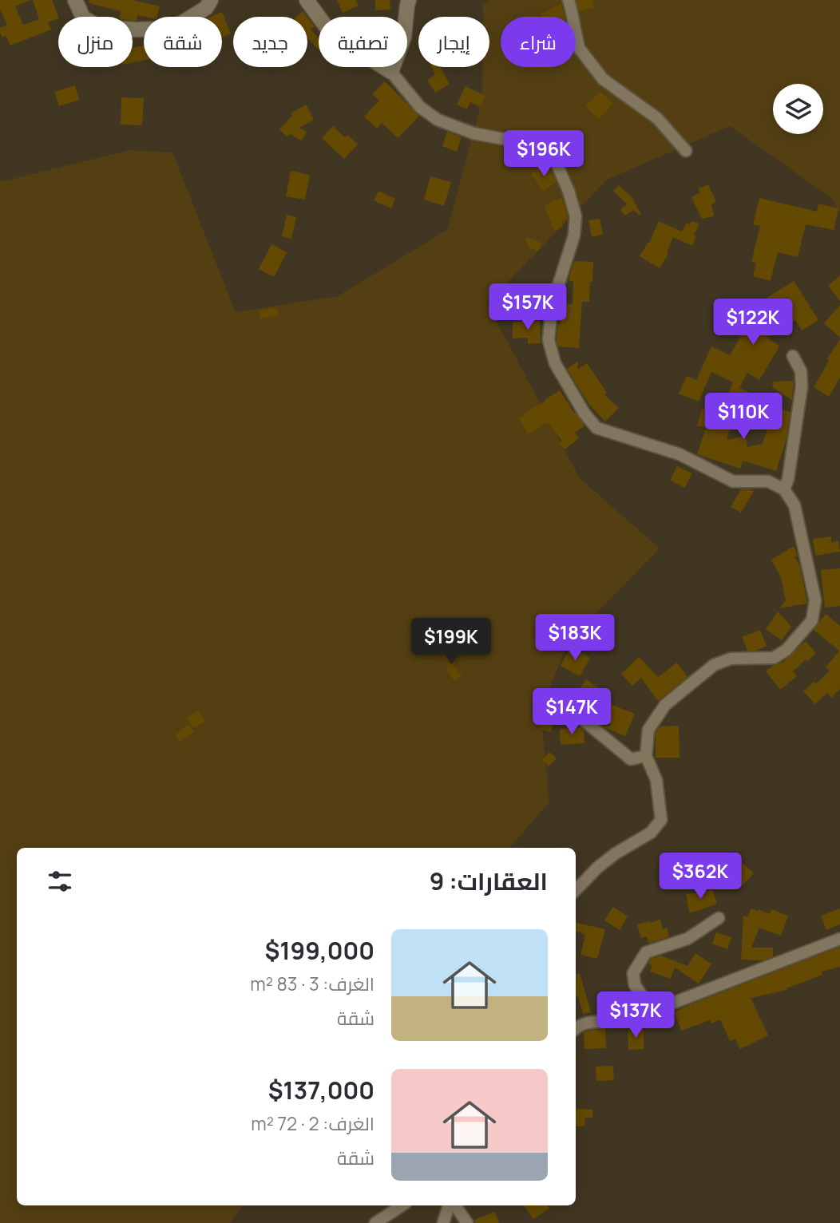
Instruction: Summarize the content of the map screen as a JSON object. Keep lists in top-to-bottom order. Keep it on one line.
{"page":{"chip":["شراء","إيجار","تصفية","جديد","شقة","منزل"],"price":["$196K","$157K","$122K","$110K","$183K","$199K","$147K","$362K","$137K"],"heading":"العقارات: 9","list":[{"name":"$199,000","note":"الغرف: 3 · 83 m² · شقة"},{"name":"$137,000","note":"الغرف: 2 · 72 m² · شقة"}]}}
